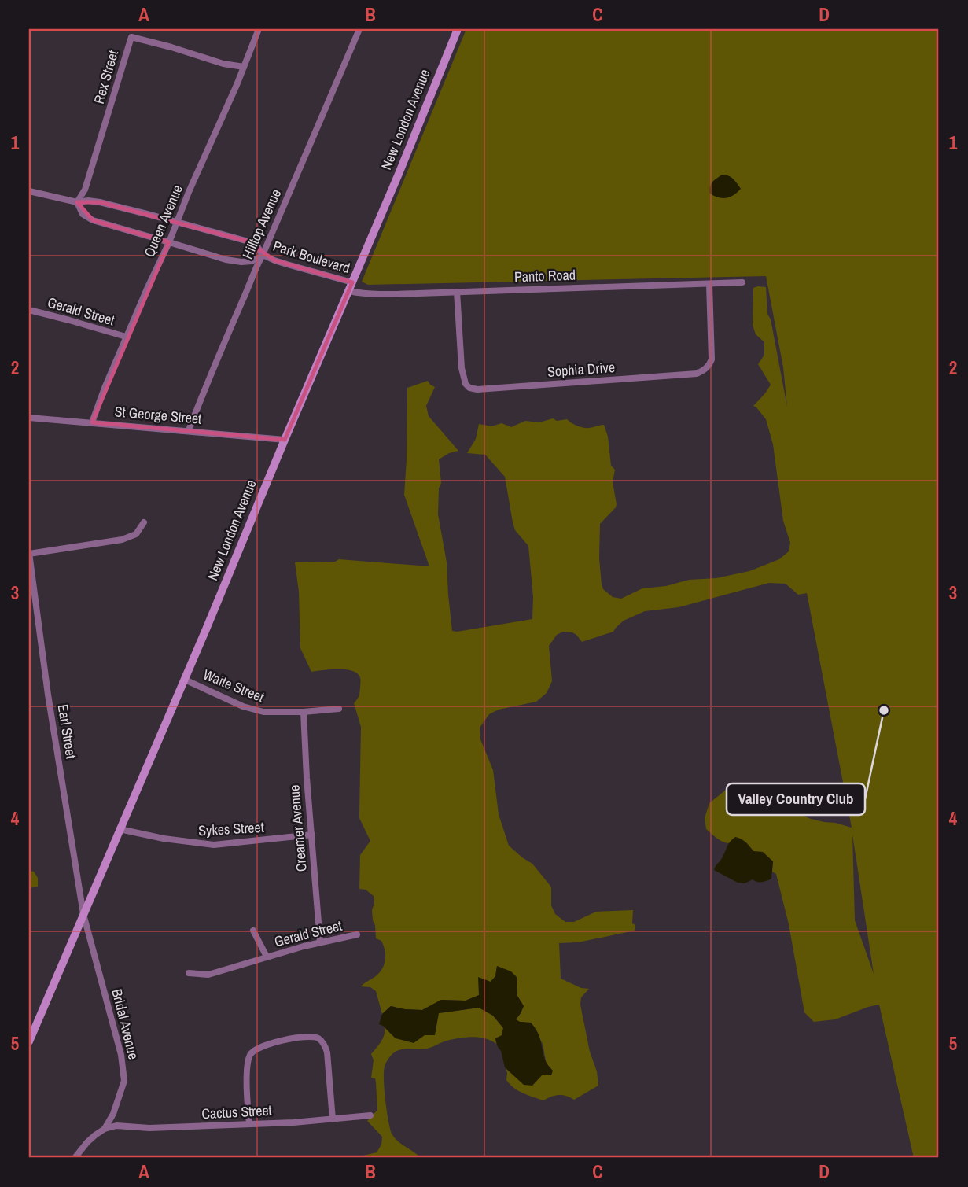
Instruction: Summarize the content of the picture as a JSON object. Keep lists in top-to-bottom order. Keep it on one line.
{"streets":{"main road":["New London Avenue"],"street":["Rex Street","Queen Avenue","Hilltop Avenue","Park Boulevard","Panto Road","Gerald Street","Sophia Drive","St George Street","Waite Street","Earl Street","Creamer Avenue","Sykes Street","Bridal Avenue","Cactus Street"]},"crossings":[["Rex Street","Queen Avenue"],["Rex Street","Park Boulevard"],["New London Avenue","Park Boulevard"],["New London Avenue","Panto Road"],["New London Avenue","St George Street"],["New London Avenue","Waite Street"],["New London Avenue","Earl Street"],["New London Avenue","Sykes Street"],["New London Avenue","Bridal Avenue"],["Queen Avenue","Park Boulevard"],["Queen Avenue","Gerald Street"],["Queen Avenue","St George Street"],["Hilltop Avenue","Park Boulevard"],["Hilltop Avenue","St George Street"],["Park Boulevard","Panto Road"],["Panto Road","Sophia Drive"],["Gerald Street","Creamer Avenue"],["Waite Street","Creamer Avenue"],["Earl Street","Bridal Avenue"],["Creamer Avenue","Sykes Street"],["Bridal Avenue","Cactus Street"]],"places":["Valley Country Club"],"grid":{"columns":["A","B","C","D"],"rows":["1","2","3","4","5"]}}
